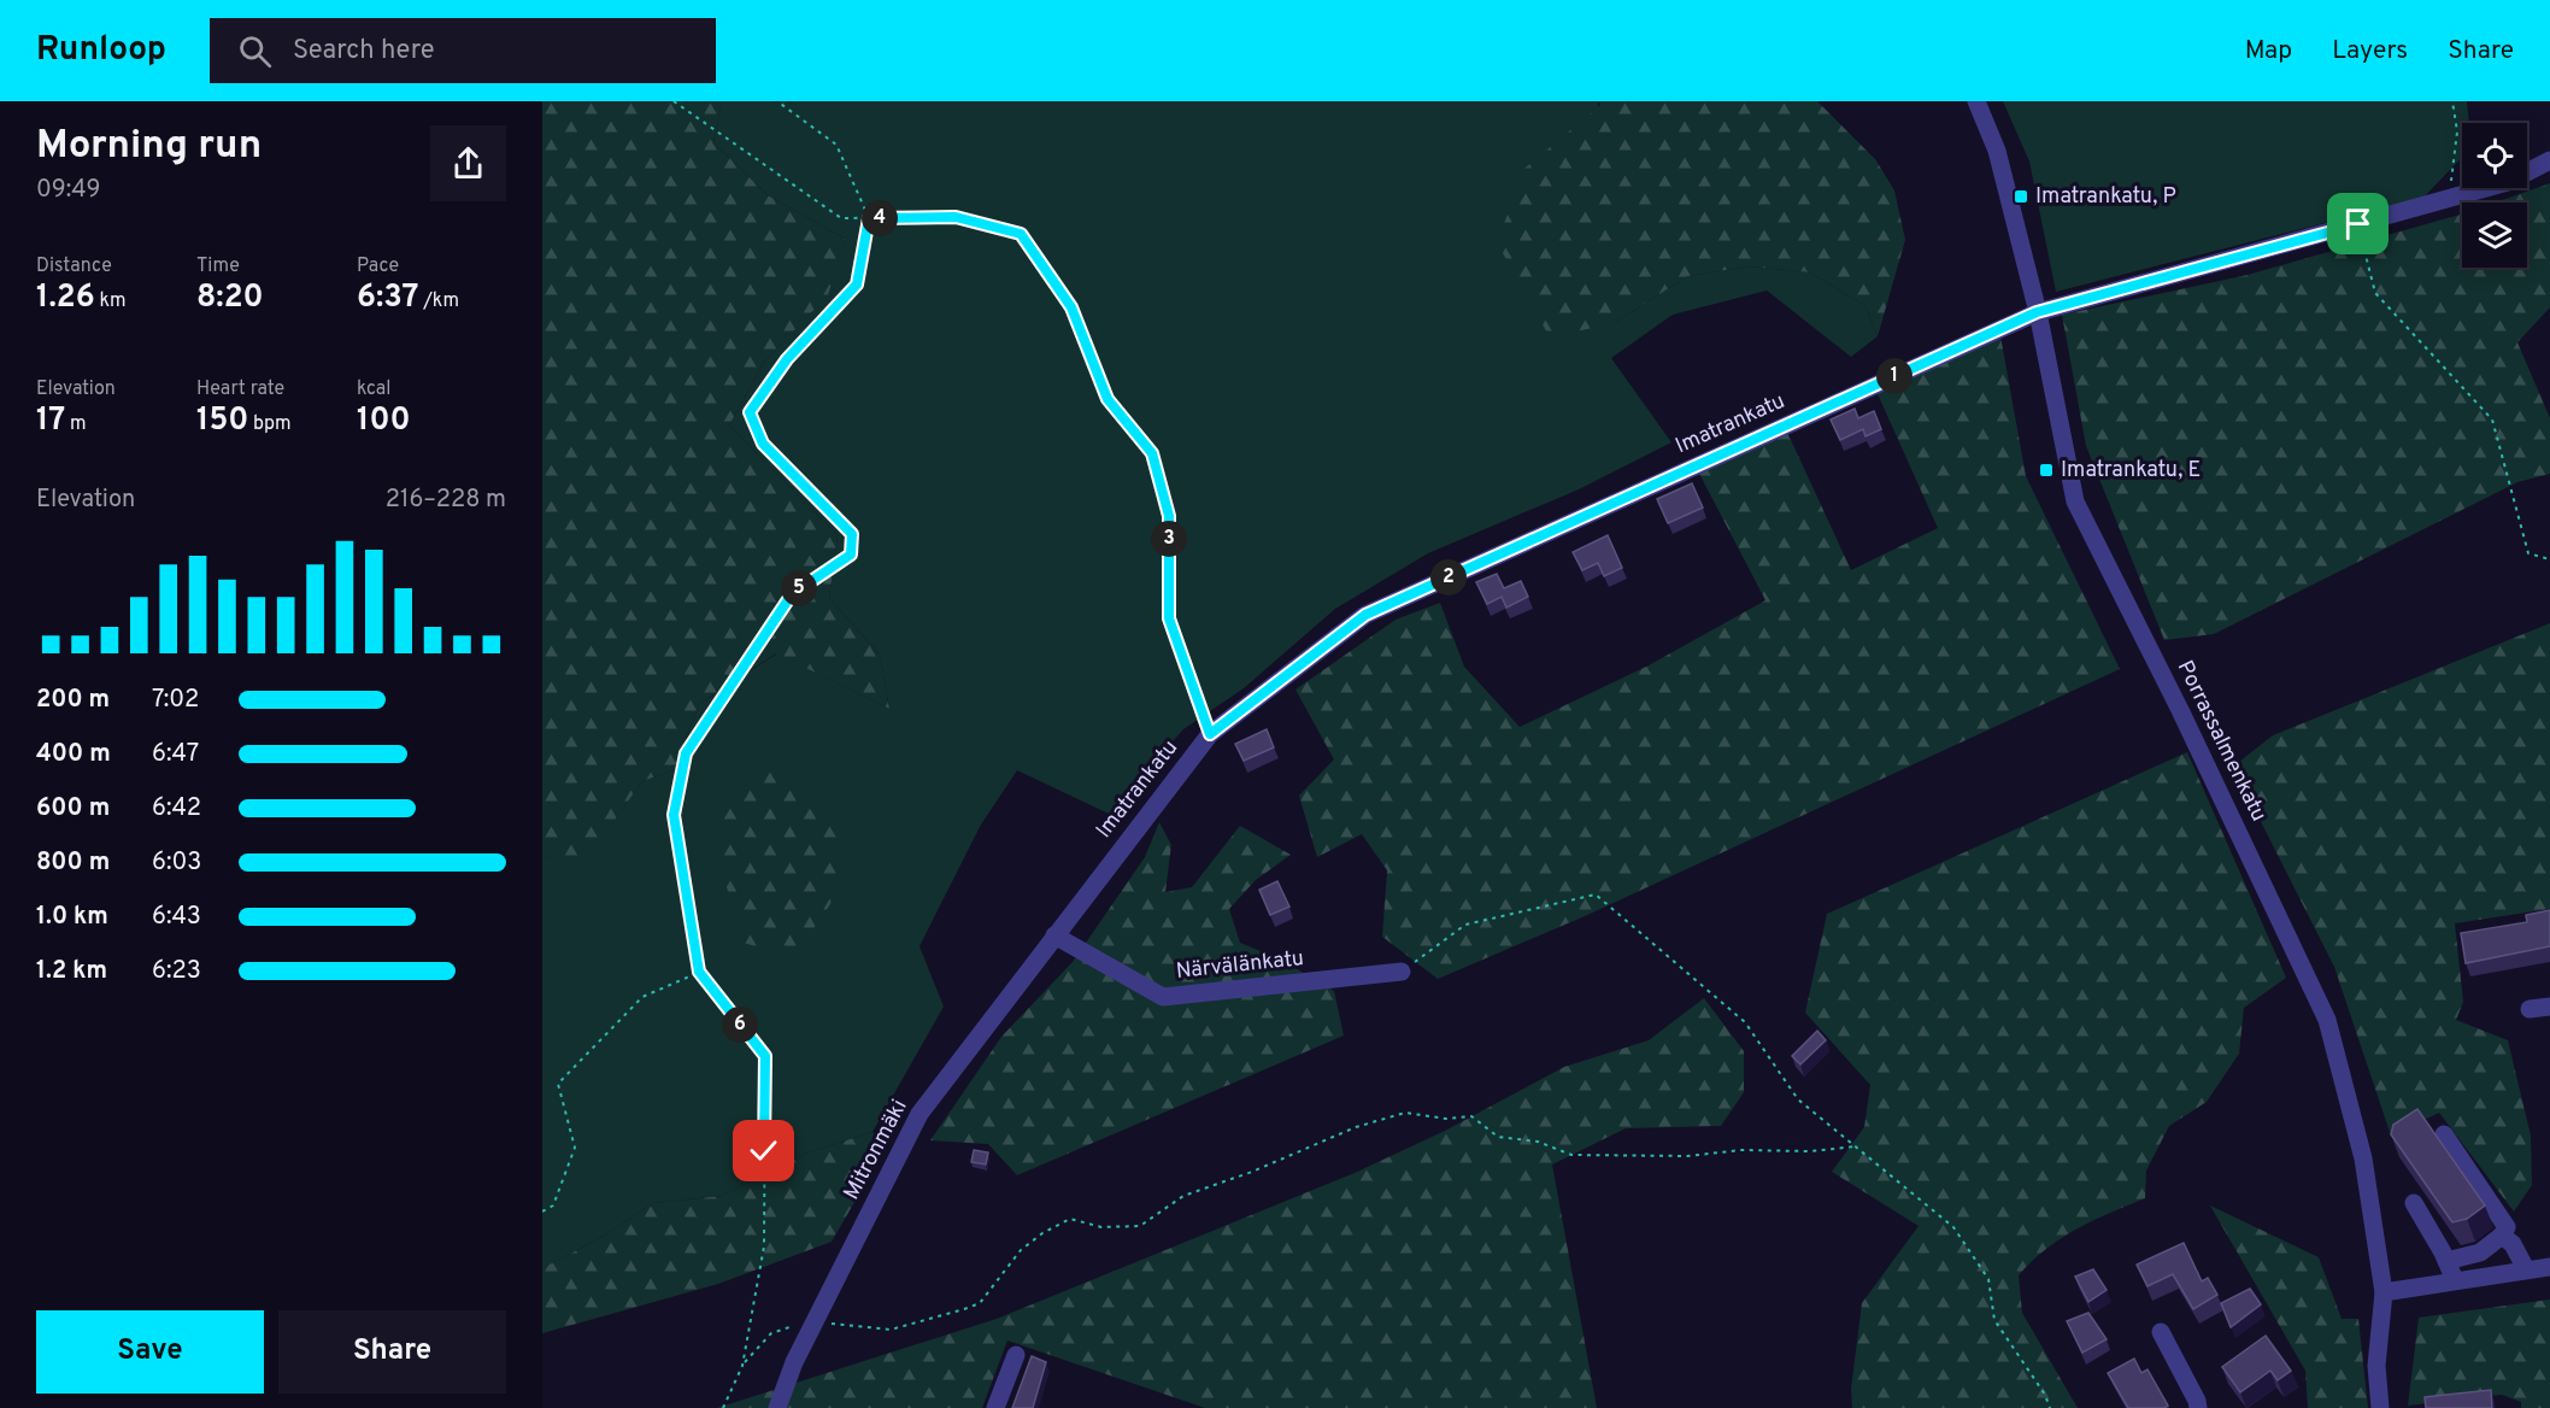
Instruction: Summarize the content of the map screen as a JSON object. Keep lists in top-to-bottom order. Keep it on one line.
{"streets":{"street":["Imatrankatu","Porrassalmenkatu","Närvälänkatu","Mitronmäki"]},"crossings":[["Imatrankatu","Porrassalmenkatu"],["Imatrankatu","Närvälänkatu"],["Imatrankatu","Mitronmäki"],["Närvälänkatu","Mitronmäki"]],"places":{"transit":["Imatrankatu, P","Imatrankatu, E"]},"page":{"header":"Runloop","search":"Search here","nav":["Map","Layers","Share"],"heading":["Morning run","09:49"],"pins":["4","1","3","2","5","6"],"stats":[["Distance","1.26 km"],["Time","8:20"],["Pace","6:37 /km"],["Elevation","17 m"],["Heart rate","150 bpm"],["kcal","100"]],"chart":["Elevation","216–228 m"],"list":[{"name":"200 m","note":"7:02"},{"name":"400 m","note":"6:47"},{"name":"600 m","note":"6:42"},{"name":"800 m","note":"6:03"},{"name":"1.0 km","note":"6:43"},{"name":"1.2 km","note":"6:23"}],"buttons":["Save","Share"]}}
